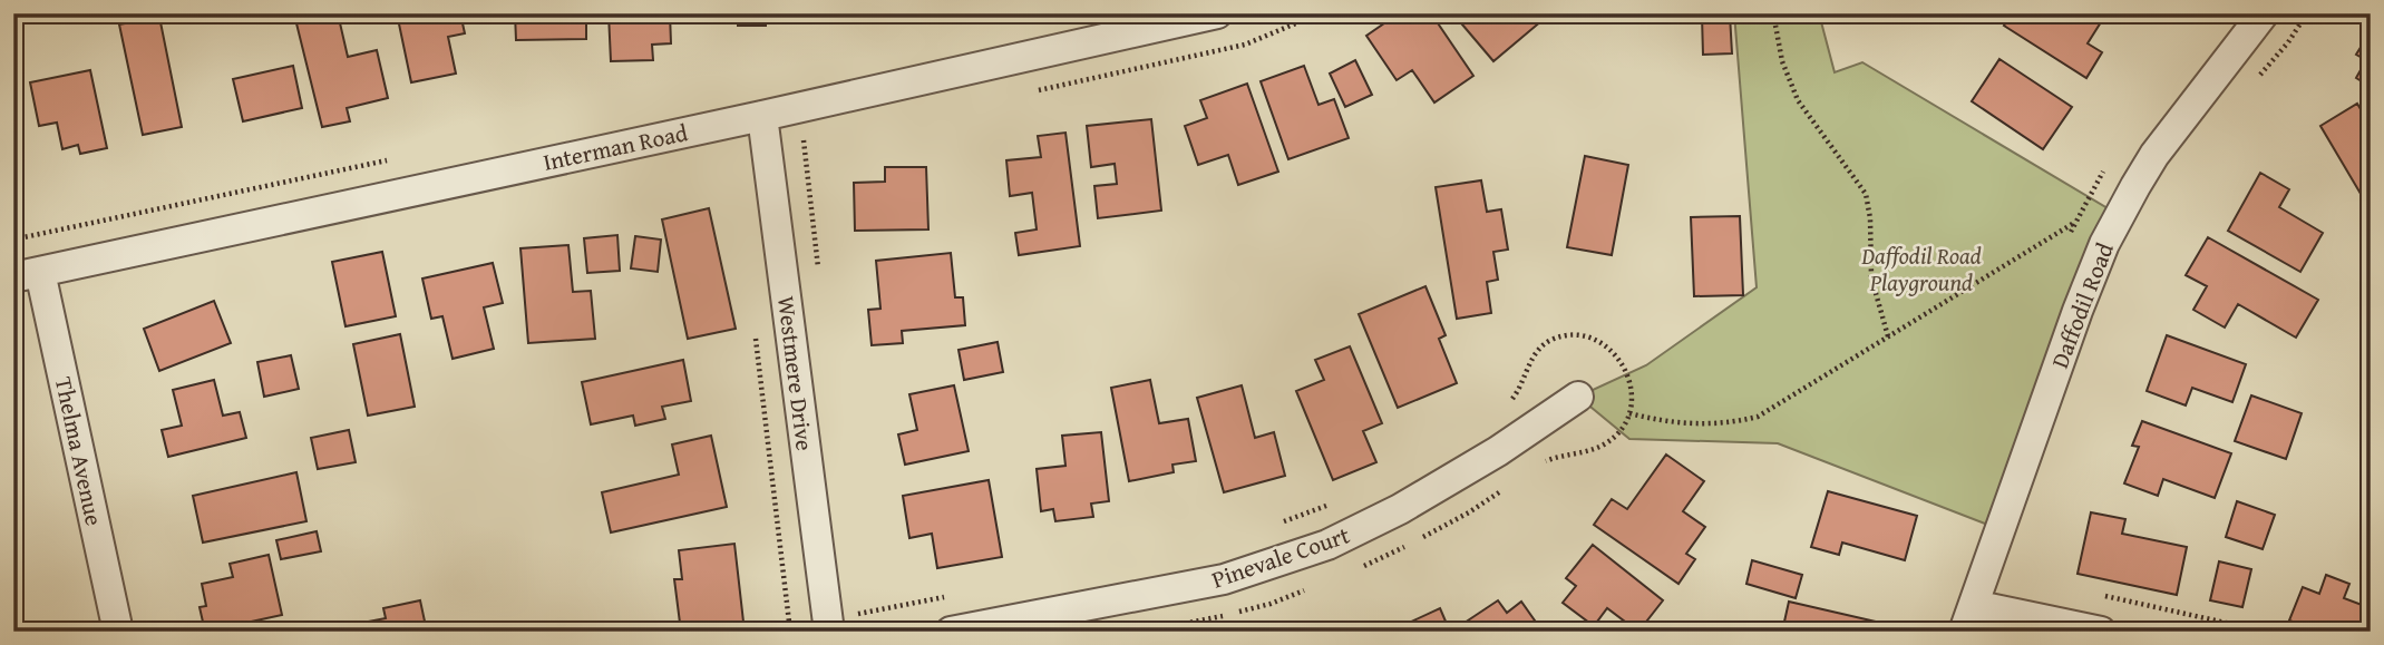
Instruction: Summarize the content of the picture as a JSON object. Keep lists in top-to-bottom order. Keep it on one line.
{"streets":{"street":["Interman Road","Daffodil Road","Westmere Drive","Thelma Avenue","Pinevale Court"]},"crossings":[["Interman Road","Westmere Drive"],["Interman Road","Thelma Avenue"]],"parks":["Daffodil Road Playground"]}
